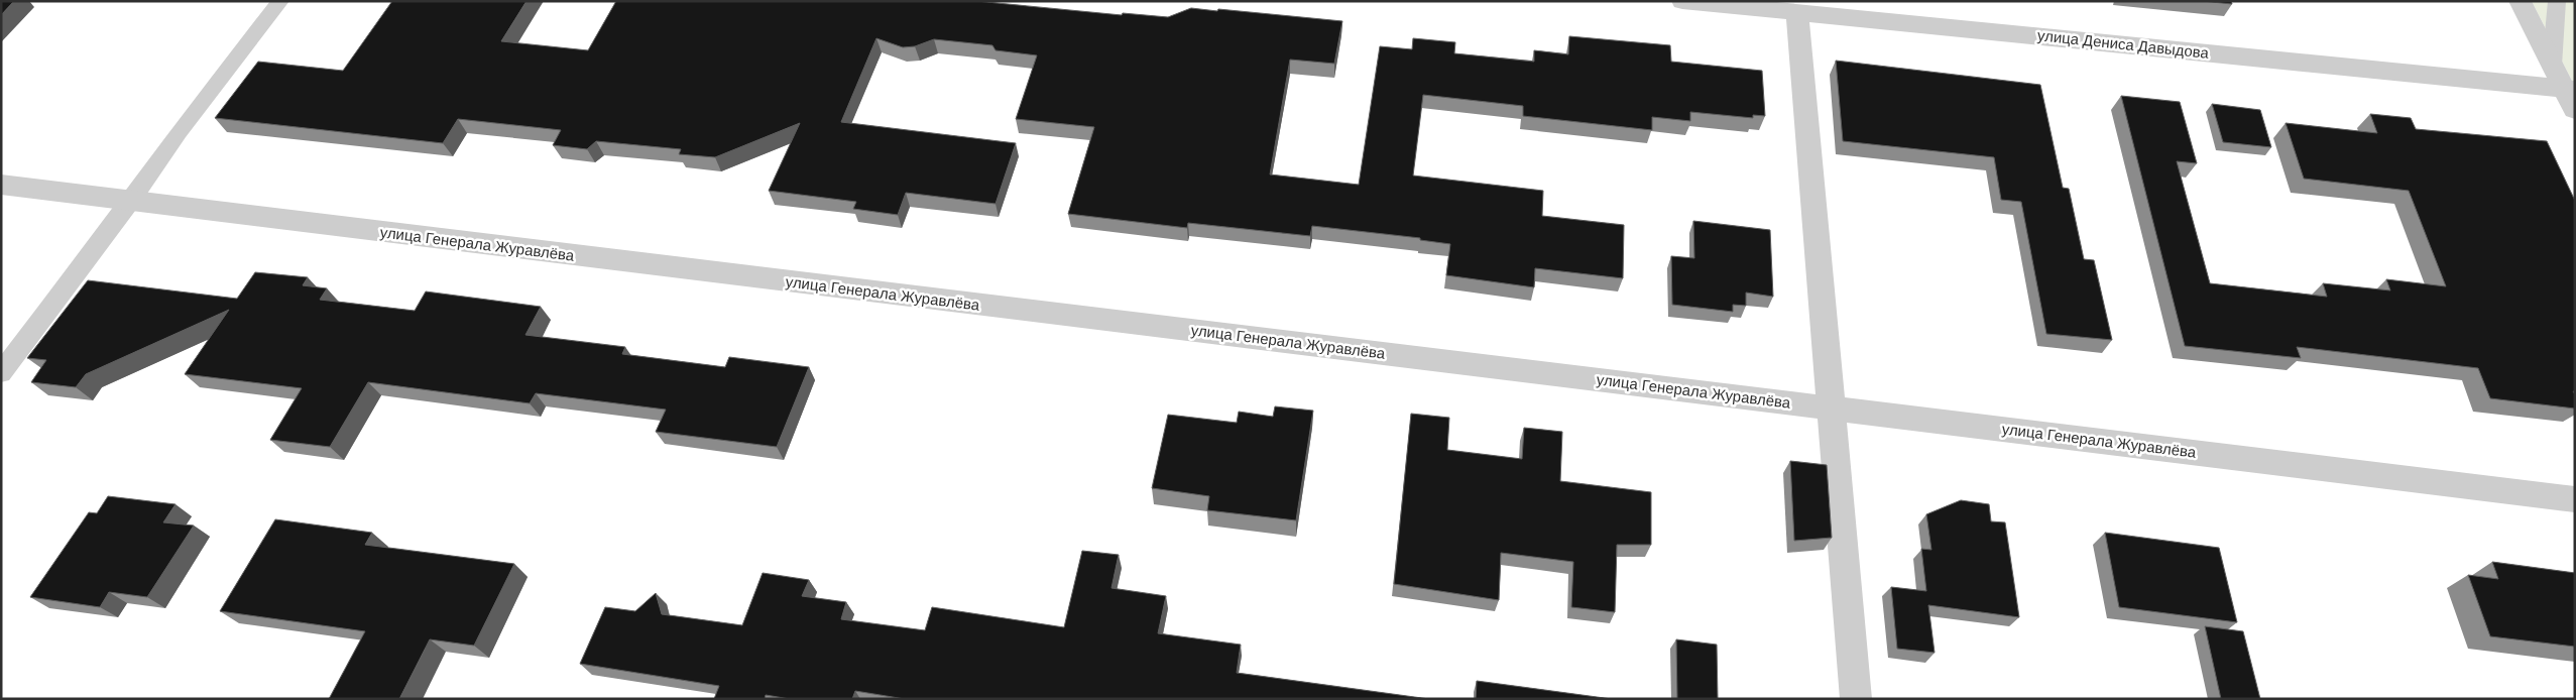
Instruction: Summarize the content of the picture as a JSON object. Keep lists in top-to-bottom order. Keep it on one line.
{"streets":{"street":["улица Дениса Давыдова","улица Генерала Журавлёва"]}}
